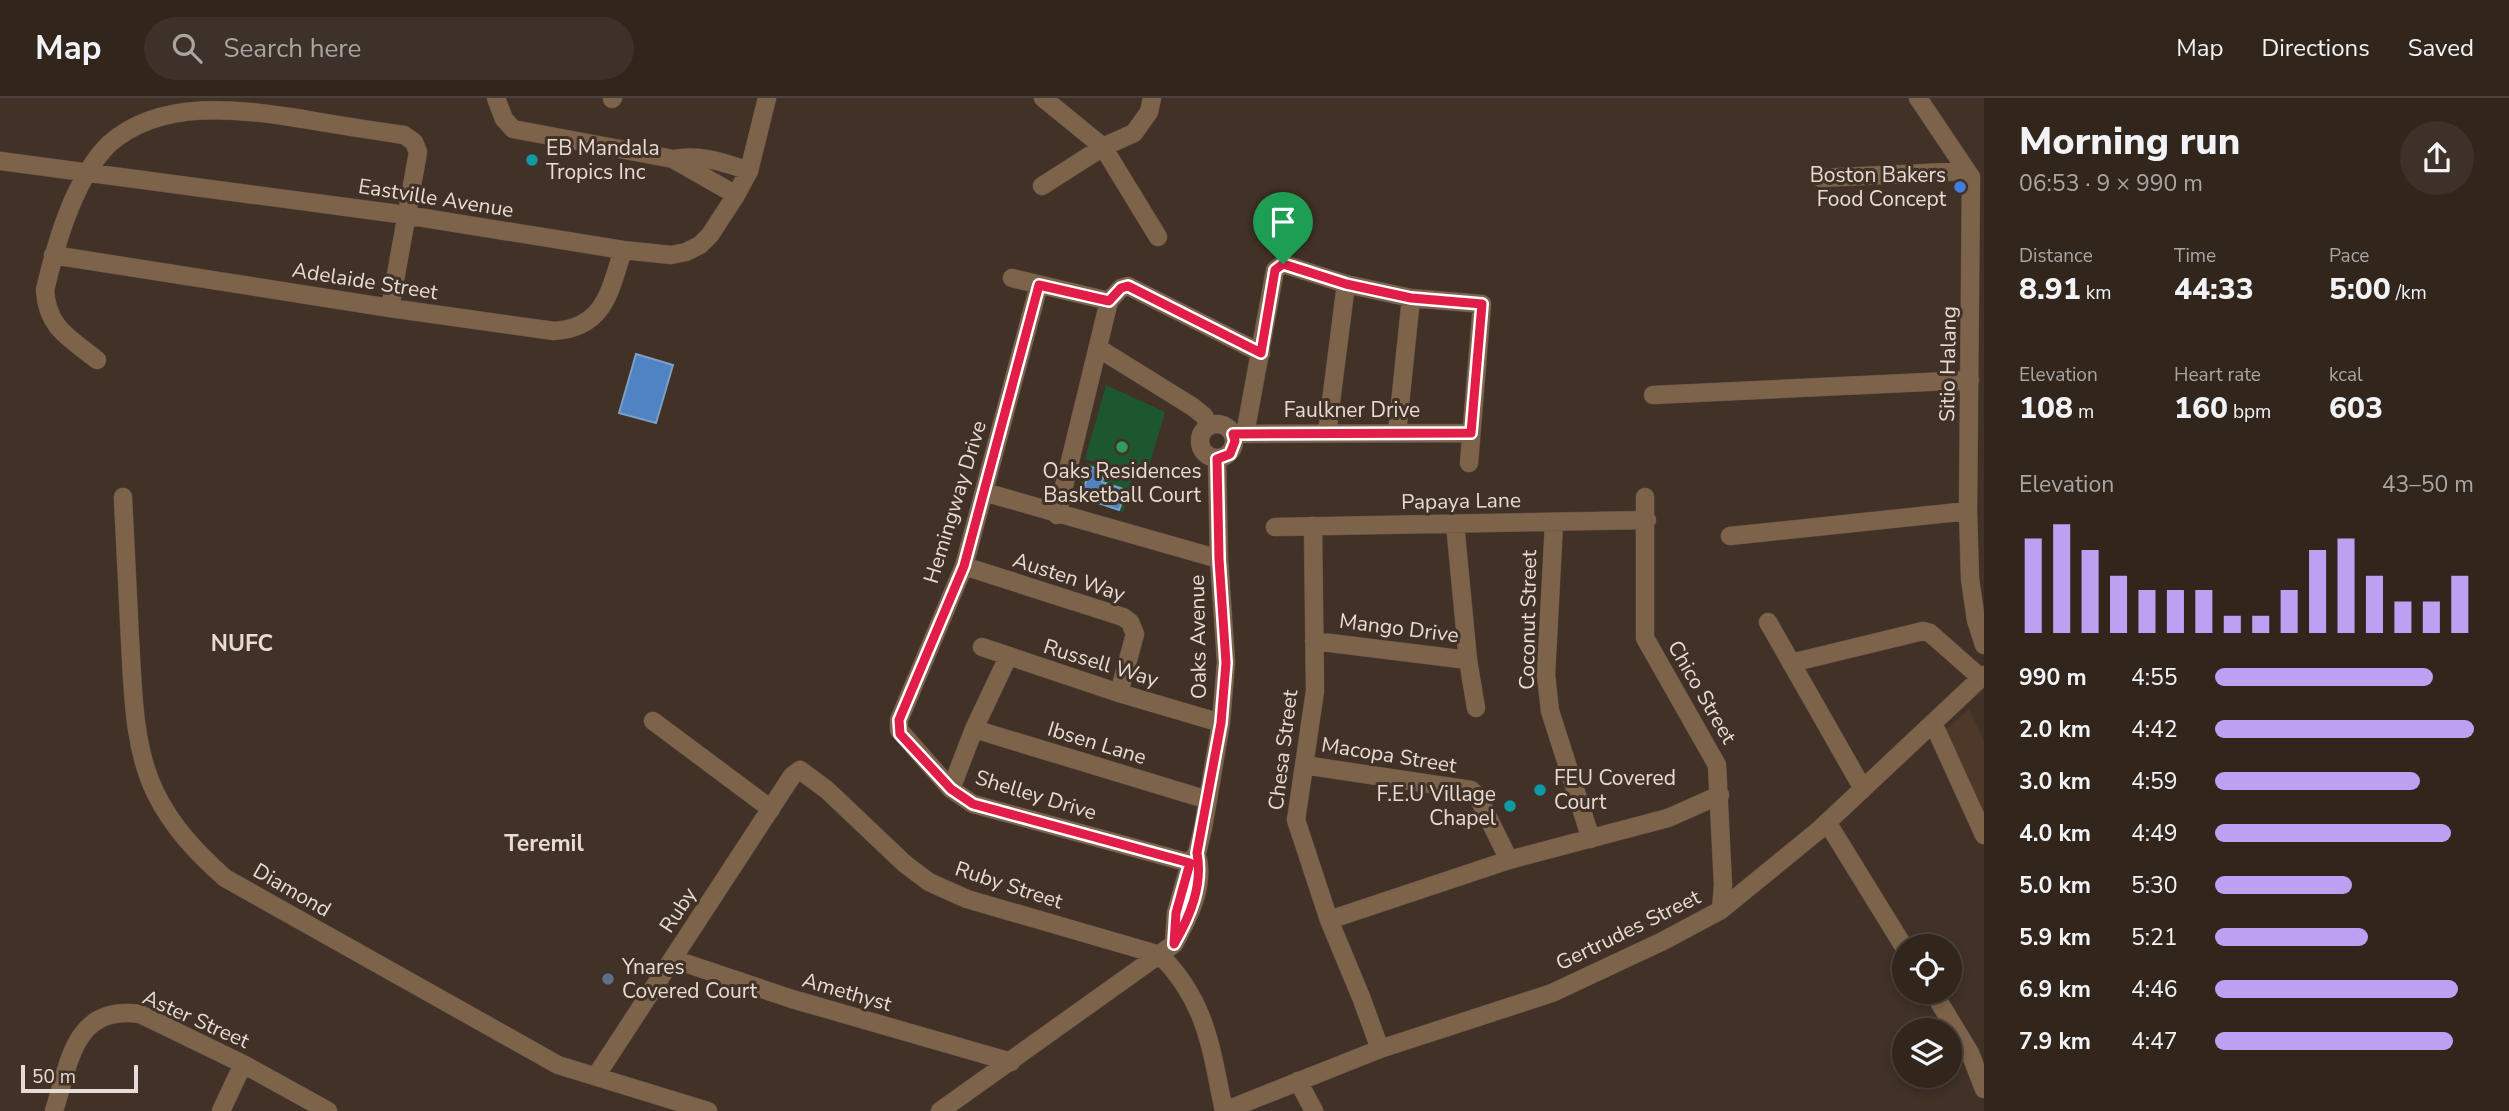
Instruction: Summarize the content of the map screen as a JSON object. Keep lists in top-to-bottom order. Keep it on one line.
{"streets":{"street":["Eastville Avenue","Adelaide Street","Sitio Halang","Faulkner Drive","Papaya Lane","Hemingway Drive","Austen Way","Coconut Street","Mango Drive","Oaks Avenue","Russell Way","Chico Street","Ibsen Lane","Chesa Street","Macopa Street","Shelley Drive","Ruby Street","Diamond","Ruby","Gertrudes Street","Amethyst","Aster Street"]},"crossings":[["Eastville Avenue","Adelaide Street"],["Faulkner Drive","Oaks Avenue"],["Papaya Lane","Coconut Street"],["Papaya Lane","Mango Drive"],["Papaya Lane","Chico Street"],["Papaya Lane","Chesa Street"],["Hemingway Drive","Austen Way"],["Hemingway Drive","Shelley Drive"],["Austen Way","Russell Way"],["Mango Drive","Chesa Street"],["Oaks Avenue","Russell Way"],["Oaks Avenue","Ibsen Lane"],["Oaks Avenue","Shelley Drive"],["Oaks Avenue","Ruby Street"],["Chico Street","Gertrudes Street"],["Chesa Street","Macopa Street"],["Chesa Street","Gertrudes Street"],["Ruby Street","Ruby"],["Diamond","Ruby"],["Ruby","Amethyst"]],"districts":["NUFC","Teremil"],"places":["EB Mandala Tropics Inc","Boston Bakers Food Concept","Oaks Residences Basketball Court","FEU Covered Court","F.E.U Village Chapel","Ynares Covered Court"],"scale_bar":"50 m","page":{"header":"Map","search":"Search here","nav":["Map","Directions","Saved"],"heading":["Morning run","06:53 · 9 × 990 m"],"stats":[["Distance","8.91 km"],["Time","44:33"],["Pace","5:00 /km"],["Elevation","108 m"],["Heart rate","160 bpm"],["kcal","603"]],"chart":["Elevation","43–50 m"],"list":[{"name":"990 m","note":"4:55"},{"name":"2.0 km","note":"4:42"},{"name":"3.0 km","note":"4:59"},{"name":"4.0 km","note":"4:49"},{"name":"5.0 km","note":"5:30"},{"name":"5.9 km","note":"5:21"},{"name":"6.9 km","note":"4:46"},{"name":"7.9 km","note":"4:47"}],"scale":"50 m"}}
